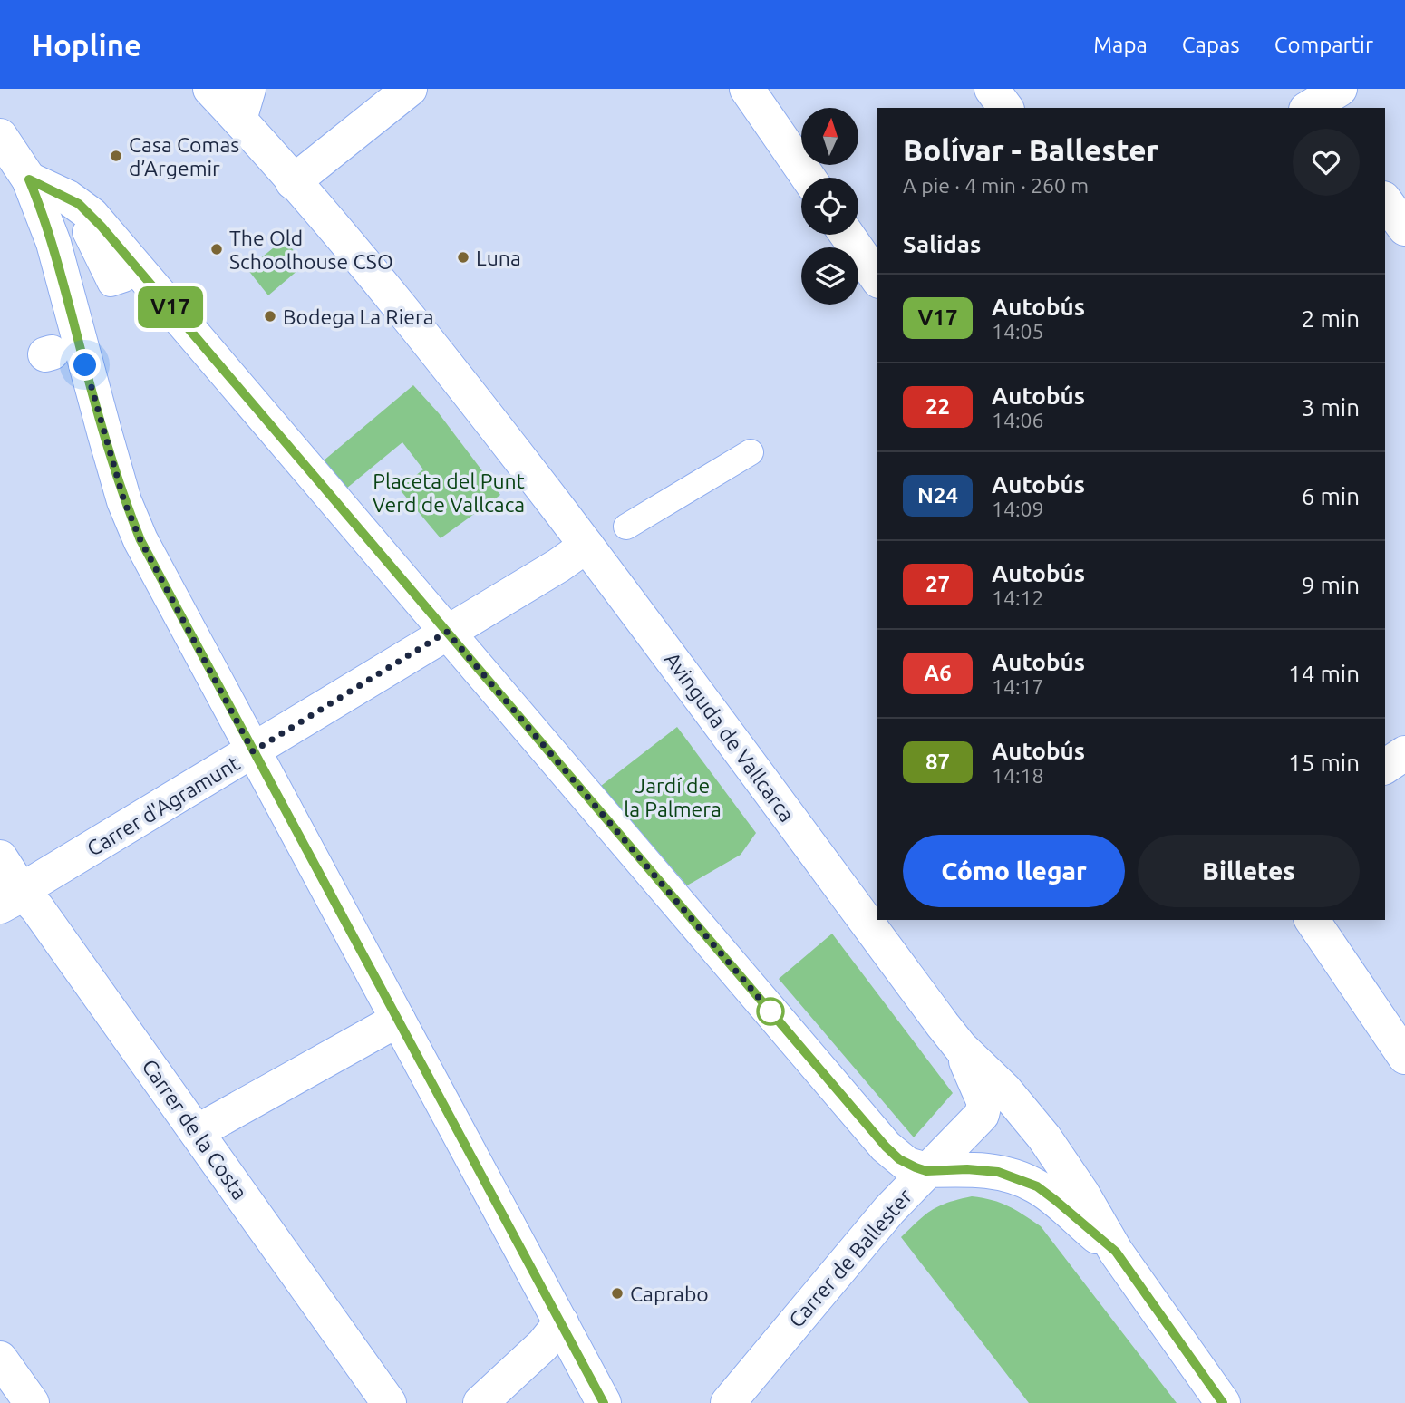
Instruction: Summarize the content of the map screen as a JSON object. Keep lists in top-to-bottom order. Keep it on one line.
{"streets":{"street":["Avinguda de Vallcarca","Carrer d'Agramunt","Carrer de la Costa","Carrer de Ballester"]},"crossings":[["Avinguda de Vallcarca","Carrer d'Agramunt"],["Avinguda de Vallcarca","Carrer de Ballester"],["Carrer d'Agramunt","Carrer de la Costa"]],"parks":["Placeta del Punt Verd de Vallcaca","Jardí de la Palmera"],"places":["Casa Comas d’Argemir","The Old Schoolhouse CSO","Luna","Bodega La Riera","Caprabo"],"lines":["bus line V17"],"north":"top","page":{"header":"Hopline","nav":["Mapa","Capas","Compartir"],"on_map":"V17","heading":[["Bolívar - Ballester","A pie · 4 min · 260 m"],"Salidas"],"list":[{"mark":"V17","name":"Autobús","note":"14:05","value":"2 min"},{"mark":"22","name":"Autobús","note":"14:06","value":"3 min"},{"mark":"N24","name":"Autobús","note":"14:09","value":"6 min"},{"mark":"27","name":"Autobús","note":"14:12","value":"9 min"},{"mark":"A6","name":"Autobús","note":"14:17","value":"14 min"},{"mark":"87","name":"Autobús","note":"14:18","value":"15 min"}],"buttons":["Cómo llegar","Billetes"]}}
